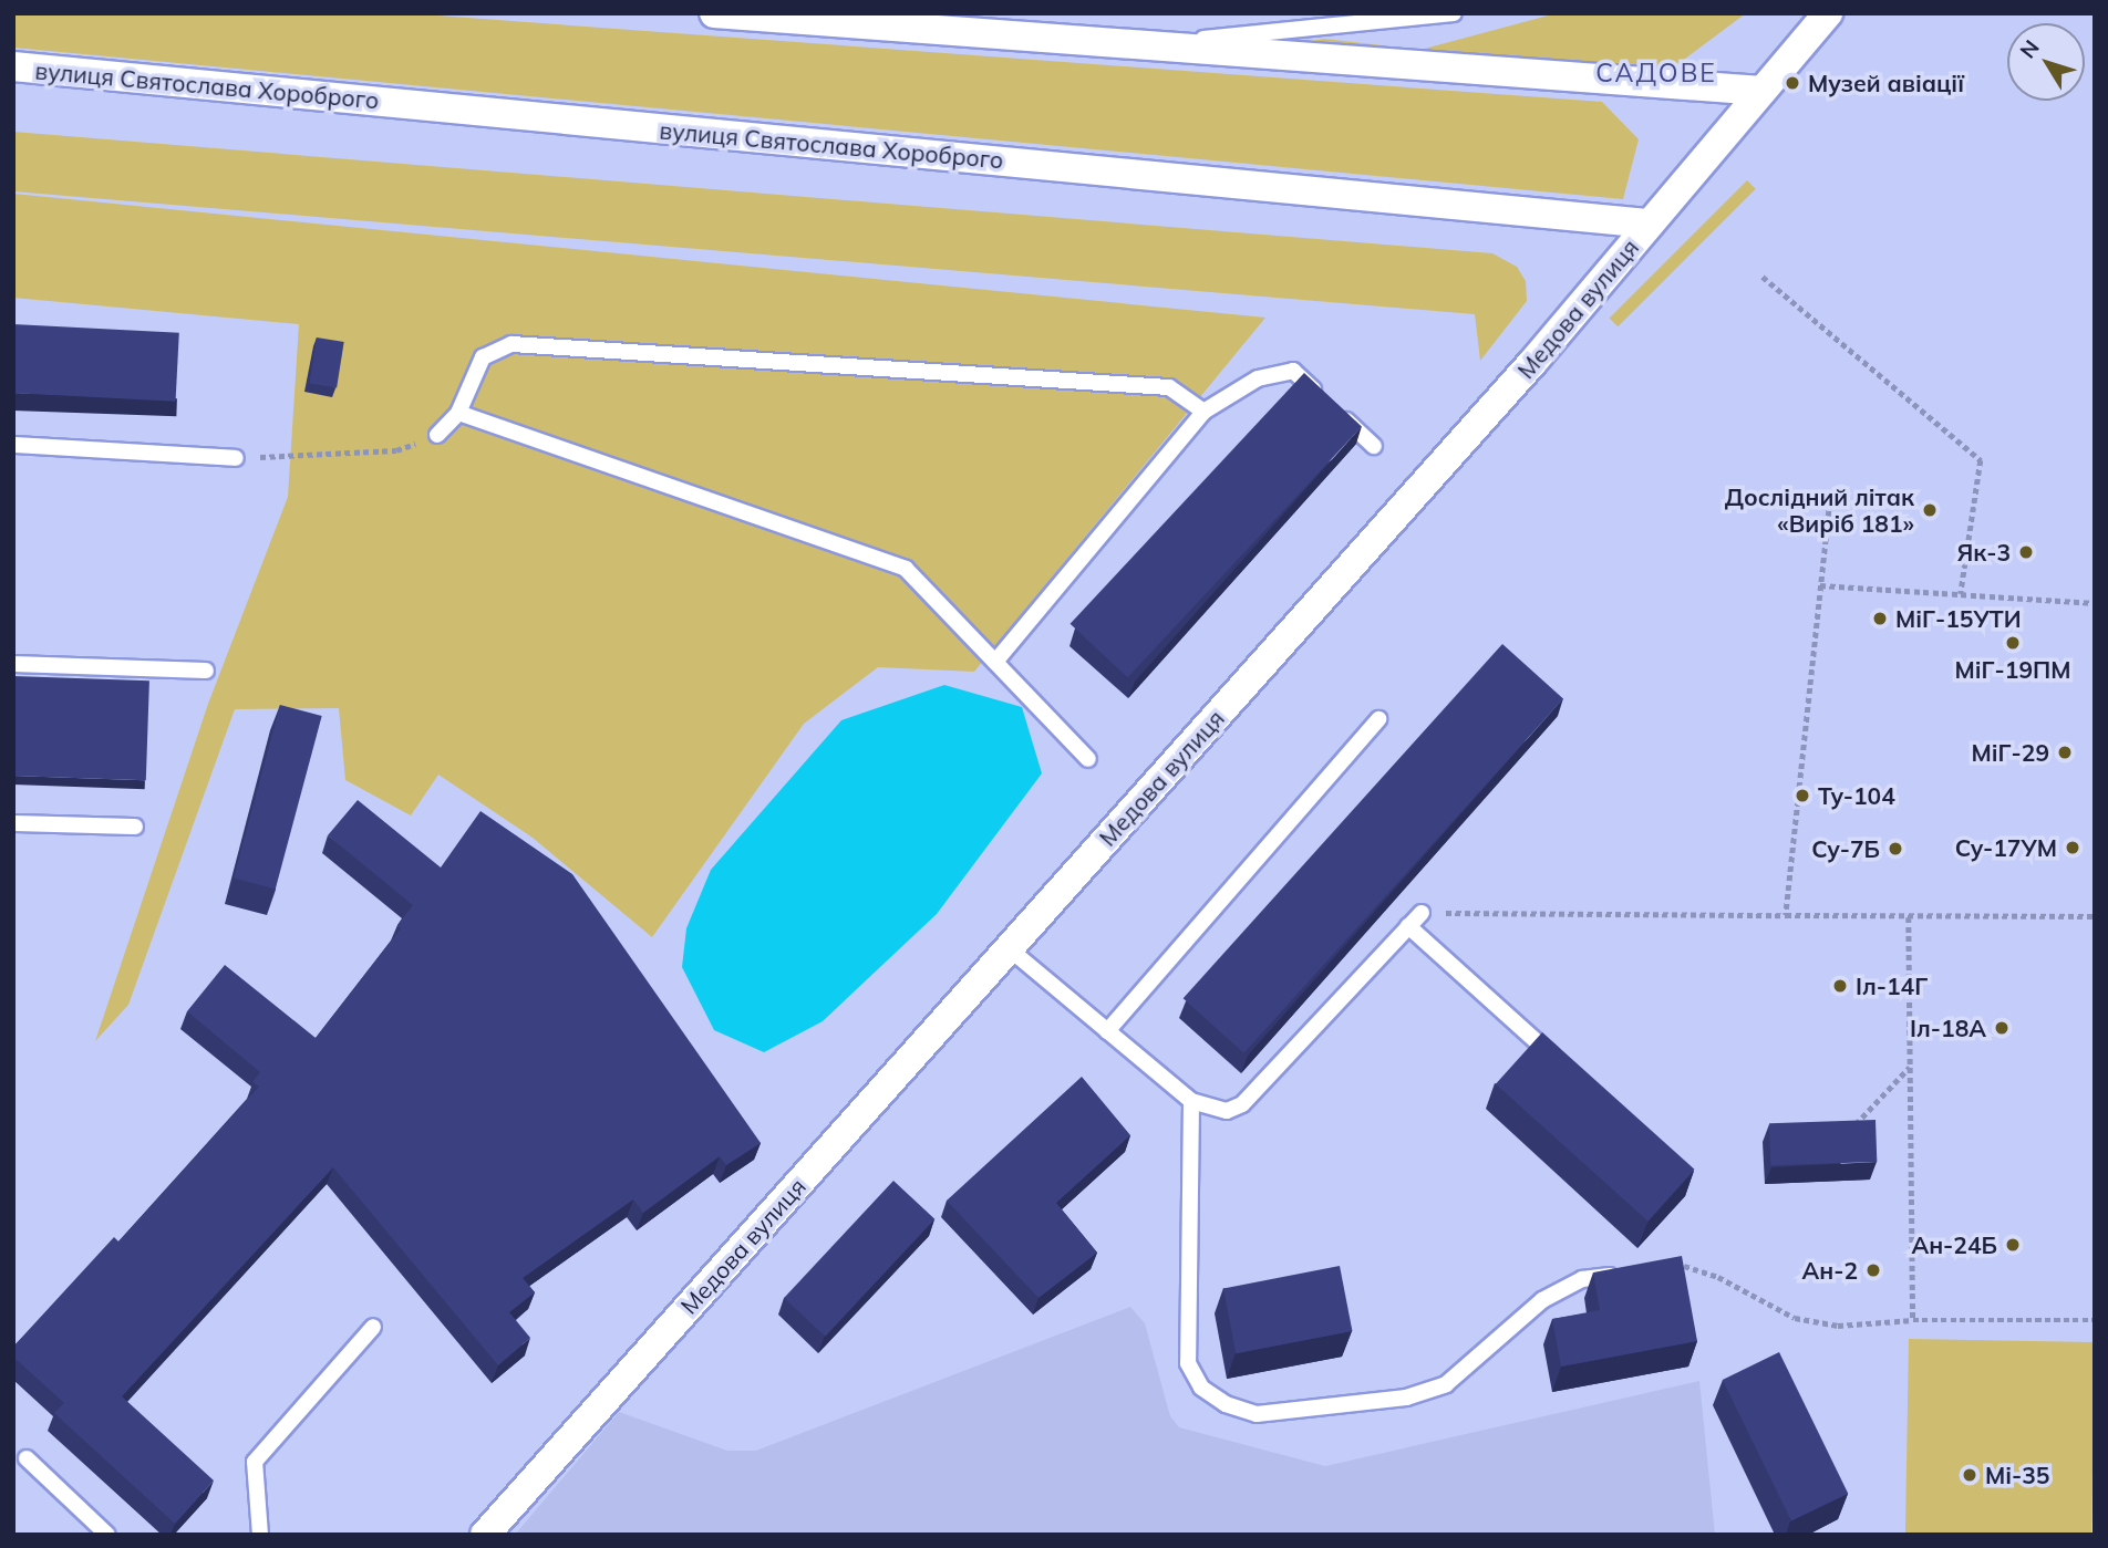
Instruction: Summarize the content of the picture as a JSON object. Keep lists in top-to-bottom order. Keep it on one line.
{"streets":{"street":["вулиця Святослава Хороброго","Медова вулиця"]},"crossings":[["вулиця Святослава Хороброго","Медова вулиця"]],"districts":["САДОВЕ"],"places":["Музей авіації","Дослідний літак «Виріб 181»","Як-3","МіГ-15УТИ","МіГ-19ПМ","МіГ-29","Ту-104","Су-17УМ","Су-7Б","Іл-14Г","Іл-18А","Ан-24Б","Ан-2","Мі-35"],"north":"top left"}
